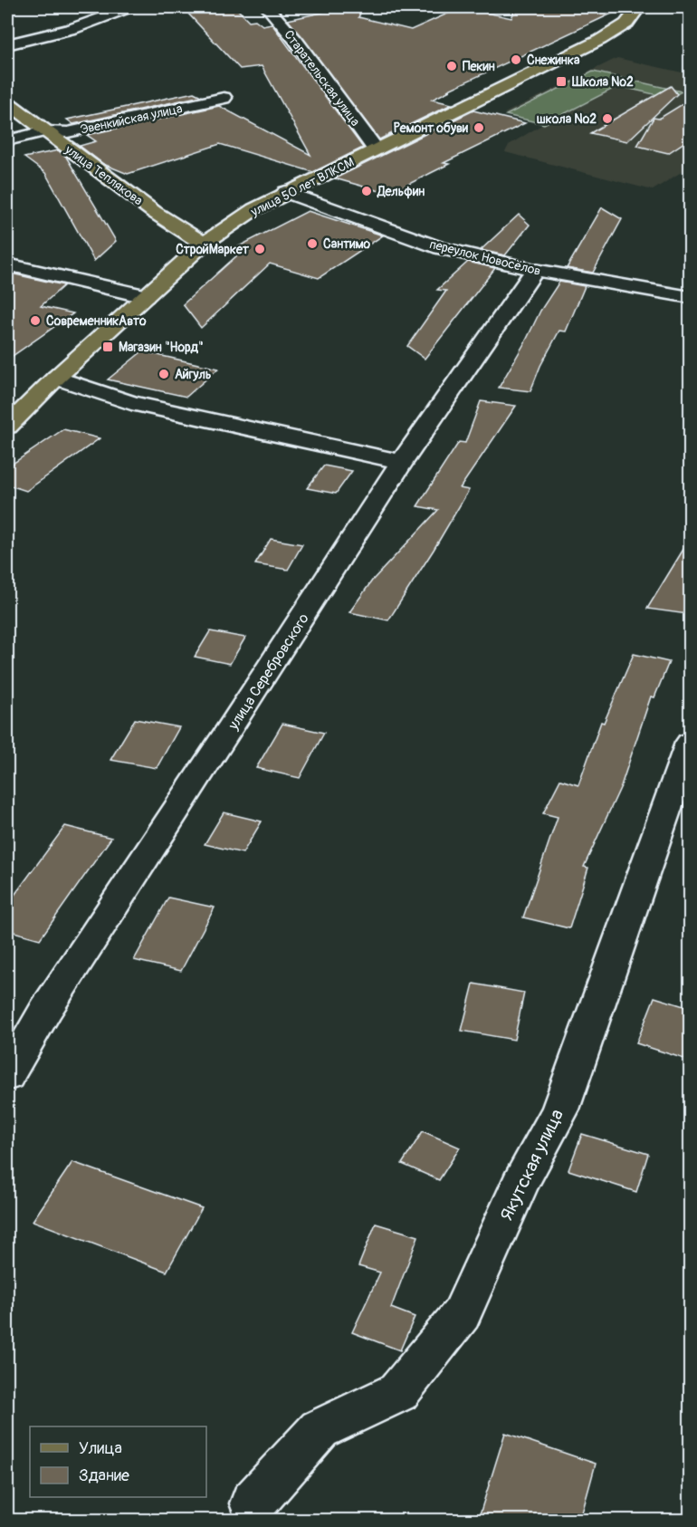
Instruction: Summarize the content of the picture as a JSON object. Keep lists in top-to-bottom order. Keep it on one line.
{"streets":{"main road":["улица Теплякова","улица 50 лет ВЛКСМ"],"street":["Старательская улица","Эвенкийская улица","переулок Новосёлов","улица Серебровского","Якутская улица"]},"crossings":[["Старательская улица","улица 50 лет ВЛКСМ"],["Эвенкийская улица","улица Теплякова"],["улица Теплякова","улица 50 лет ВЛКСМ"],["улица 50 лет ВЛКСМ","переулок Новосёлов"],["переулок Новосёлов","улица Серебровского"]],"places":{"other":["Снежинка","Пекин","школа №2","Ремонт обуви","Дельфин","Сантимо","СтройМаркет","СовременникАвто","Айгуль"],"transit":["Школа №2","Магазин \"Норд\""]},"legend":["Улица","Здание"]}
